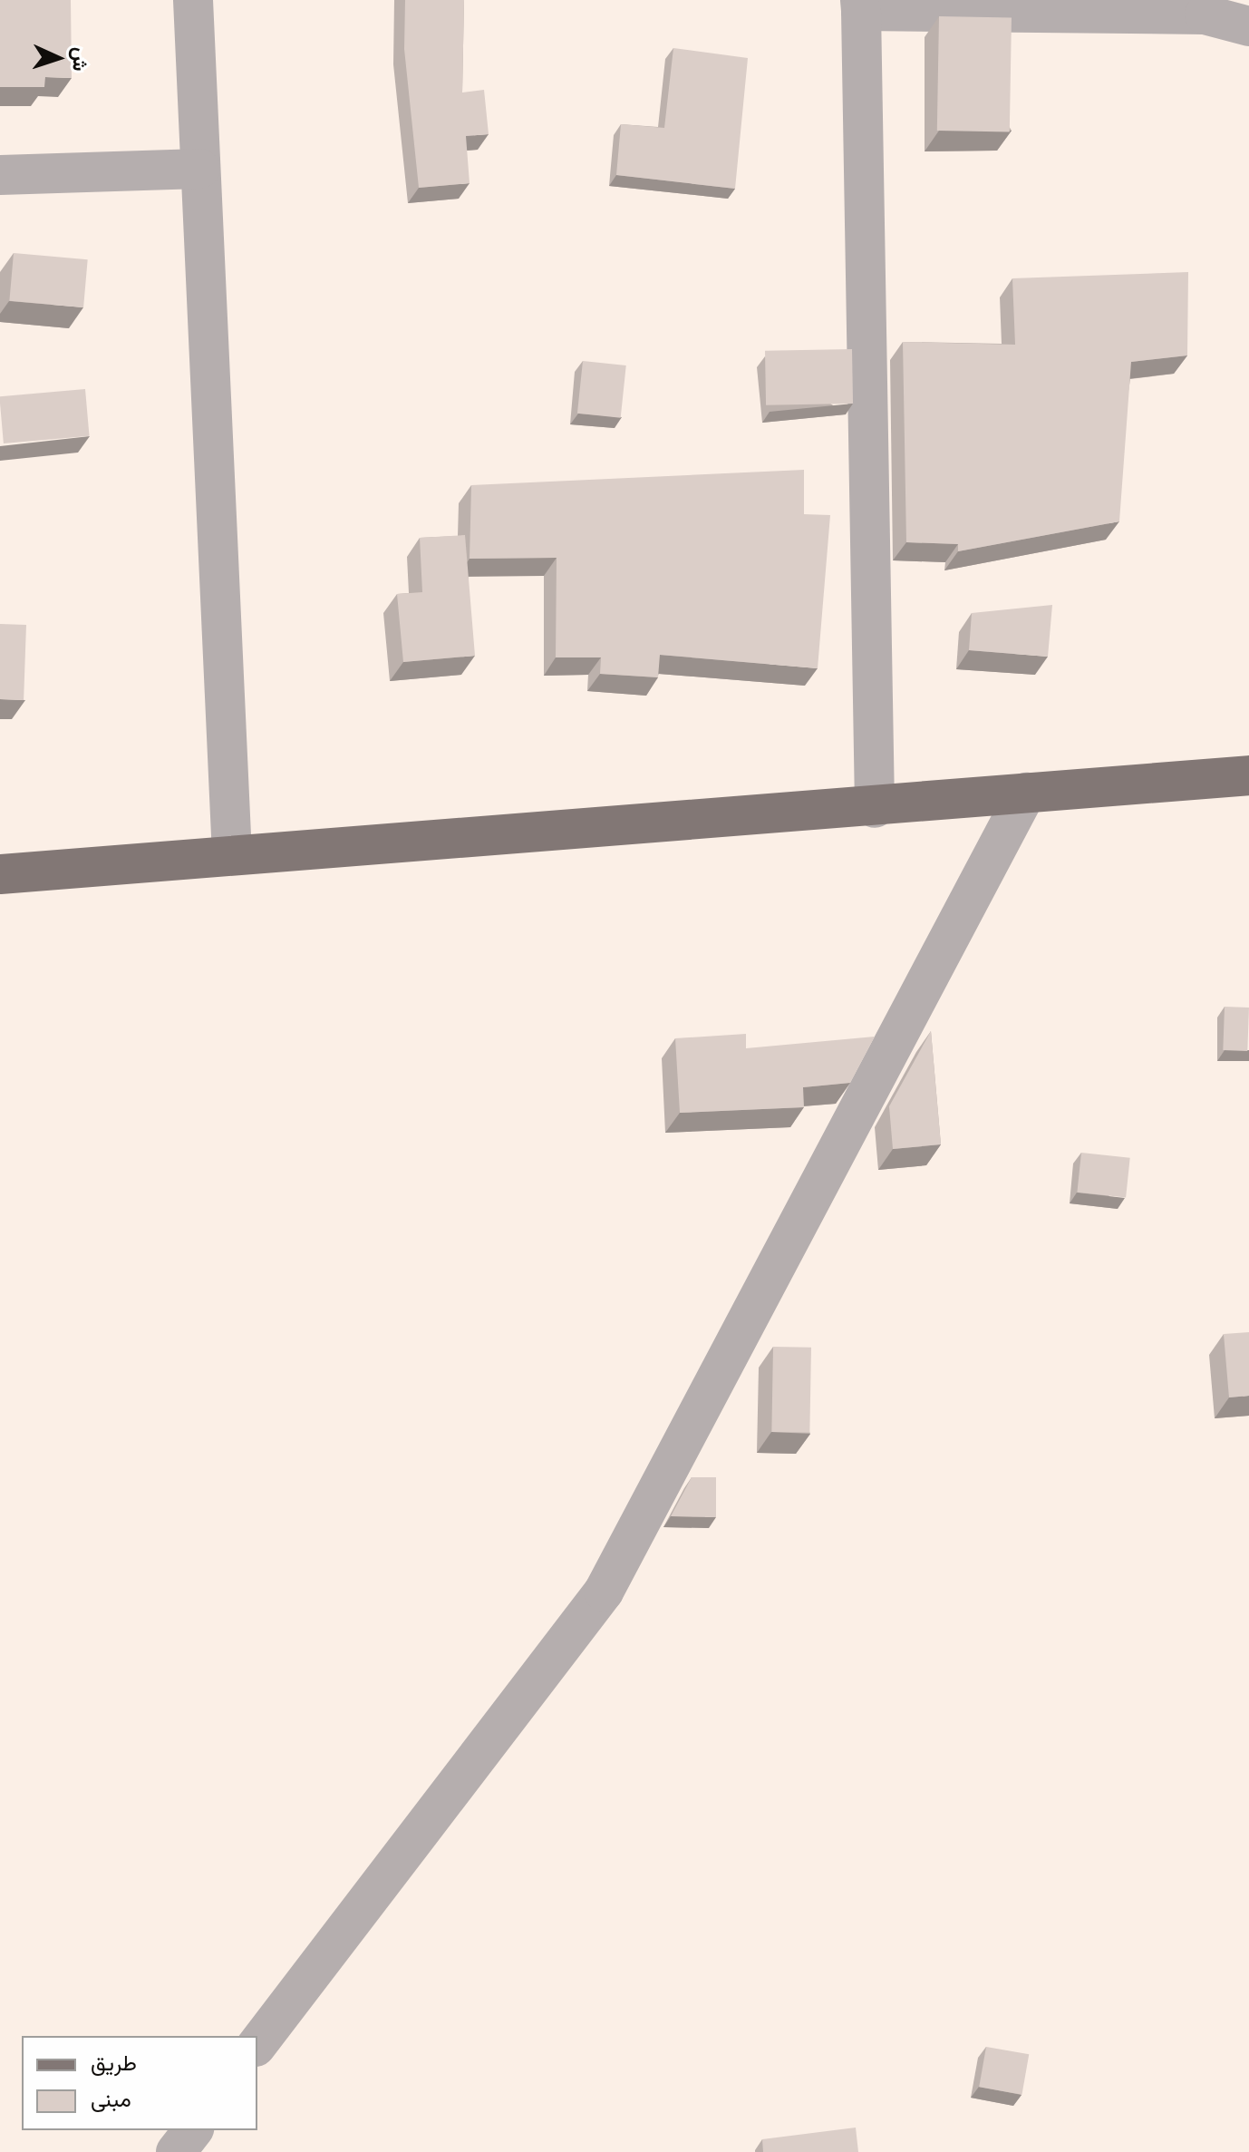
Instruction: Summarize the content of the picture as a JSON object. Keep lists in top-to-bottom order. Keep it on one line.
{"legend":["طريق","مبنى"],"north":"right"}
